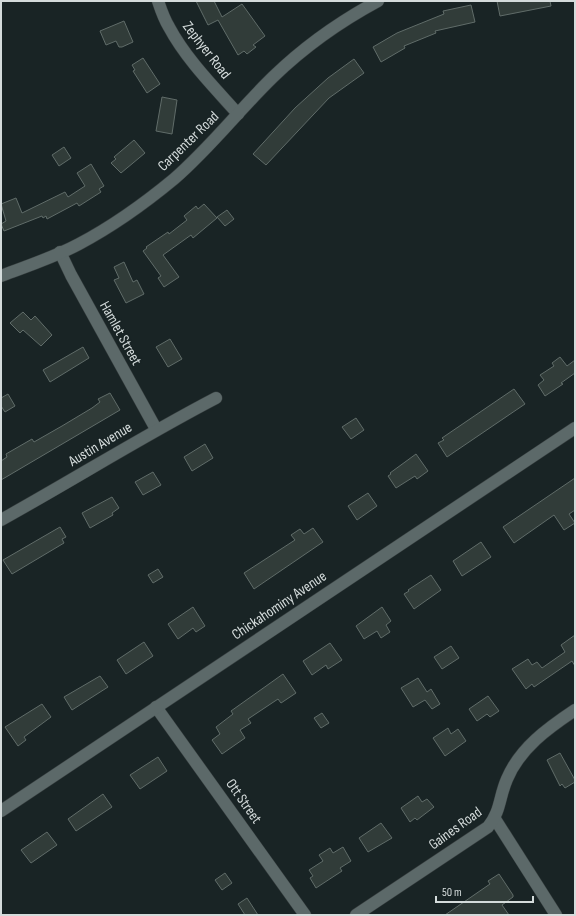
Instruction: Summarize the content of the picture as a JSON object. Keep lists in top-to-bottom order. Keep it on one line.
{"streets":{"street":["Zephyer Road","Carpenter Road","Hamlet Street","Austin Avenue","Chickahominy Avenue","Ott Street","Gaines Road"]},"crossings":[["Zephyer Road","Carpenter Road"],["Carpenter Road","Hamlet Street"],["Hamlet Street","Austin Avenue"],["Chickahominy Avenue","Ott Street"]],"scale_bar":"50 m"}
